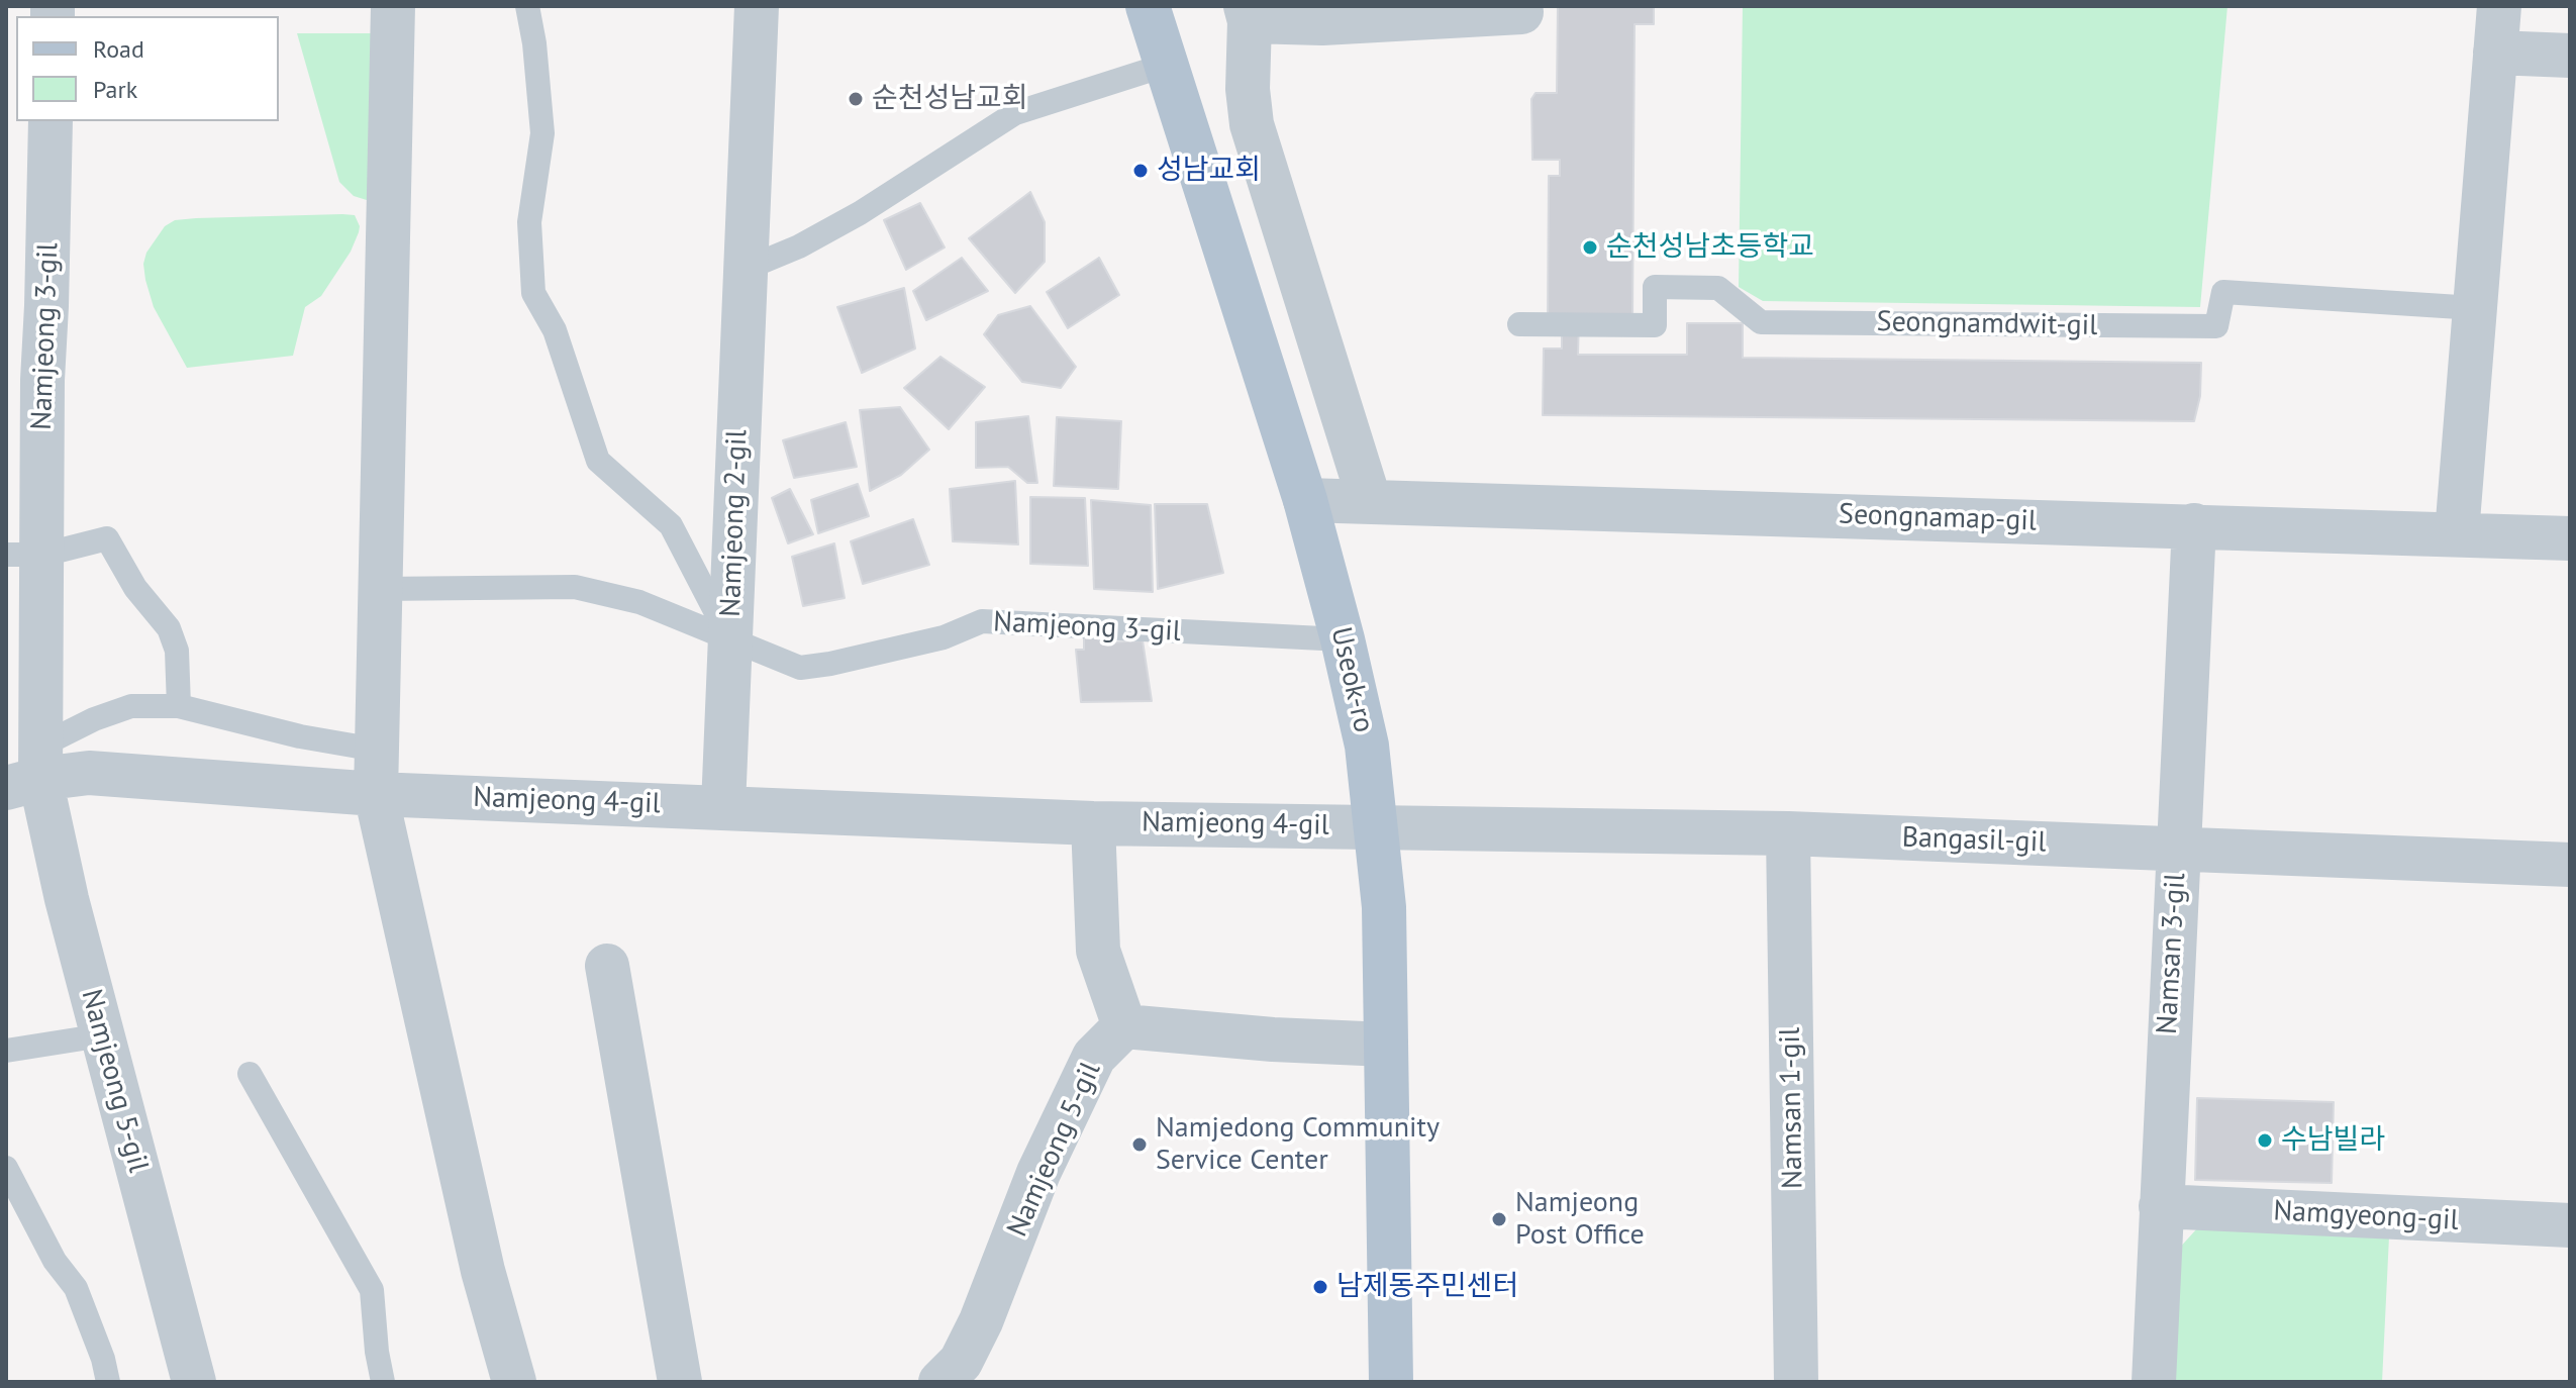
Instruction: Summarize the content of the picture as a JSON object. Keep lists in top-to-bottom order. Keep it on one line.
{"streets":{"main road":["Useok-ro"],"street":["Namjeong 3-gil","Seongnamap-gil","Namjeong 2-gil","Namjeong 4-gil","Bangasil-gil","Namsan 3-gil","Namjeong 5-gil","Namsan 1-gil","Namgyeong-gil"],"lane":["Seongnamdwit-gil"]},"crossings":[["Namjeong 3-gil","Namjeong 2-gil"],["Namjeong 3-gil","Useok-ro"],["Seongnamap-gil","Useok-ro"],["Seongnamap-gil","Namsan 3-gil"],["Useok-ro","Namjeong 4-gil"],["Useok-ro","Bangasil-gil"],["Namjeong 4-gil","Bangasil-gil"],["Namjeong 4-gil","Namjeong 5-gil"],["Bangasil-gil","Namsan 3-gil"],["Bangasil-gil","Namsan 1-gil"],["Namsan 3-gil","Namgyeong-gil"]],"places":["순천성남교회","성남교회","순천성남초등학교","수남빌라","Namjedong Community Service Center","Namjeong Post Office","남제동주민센터"],"legend":["Road","Park"]}
